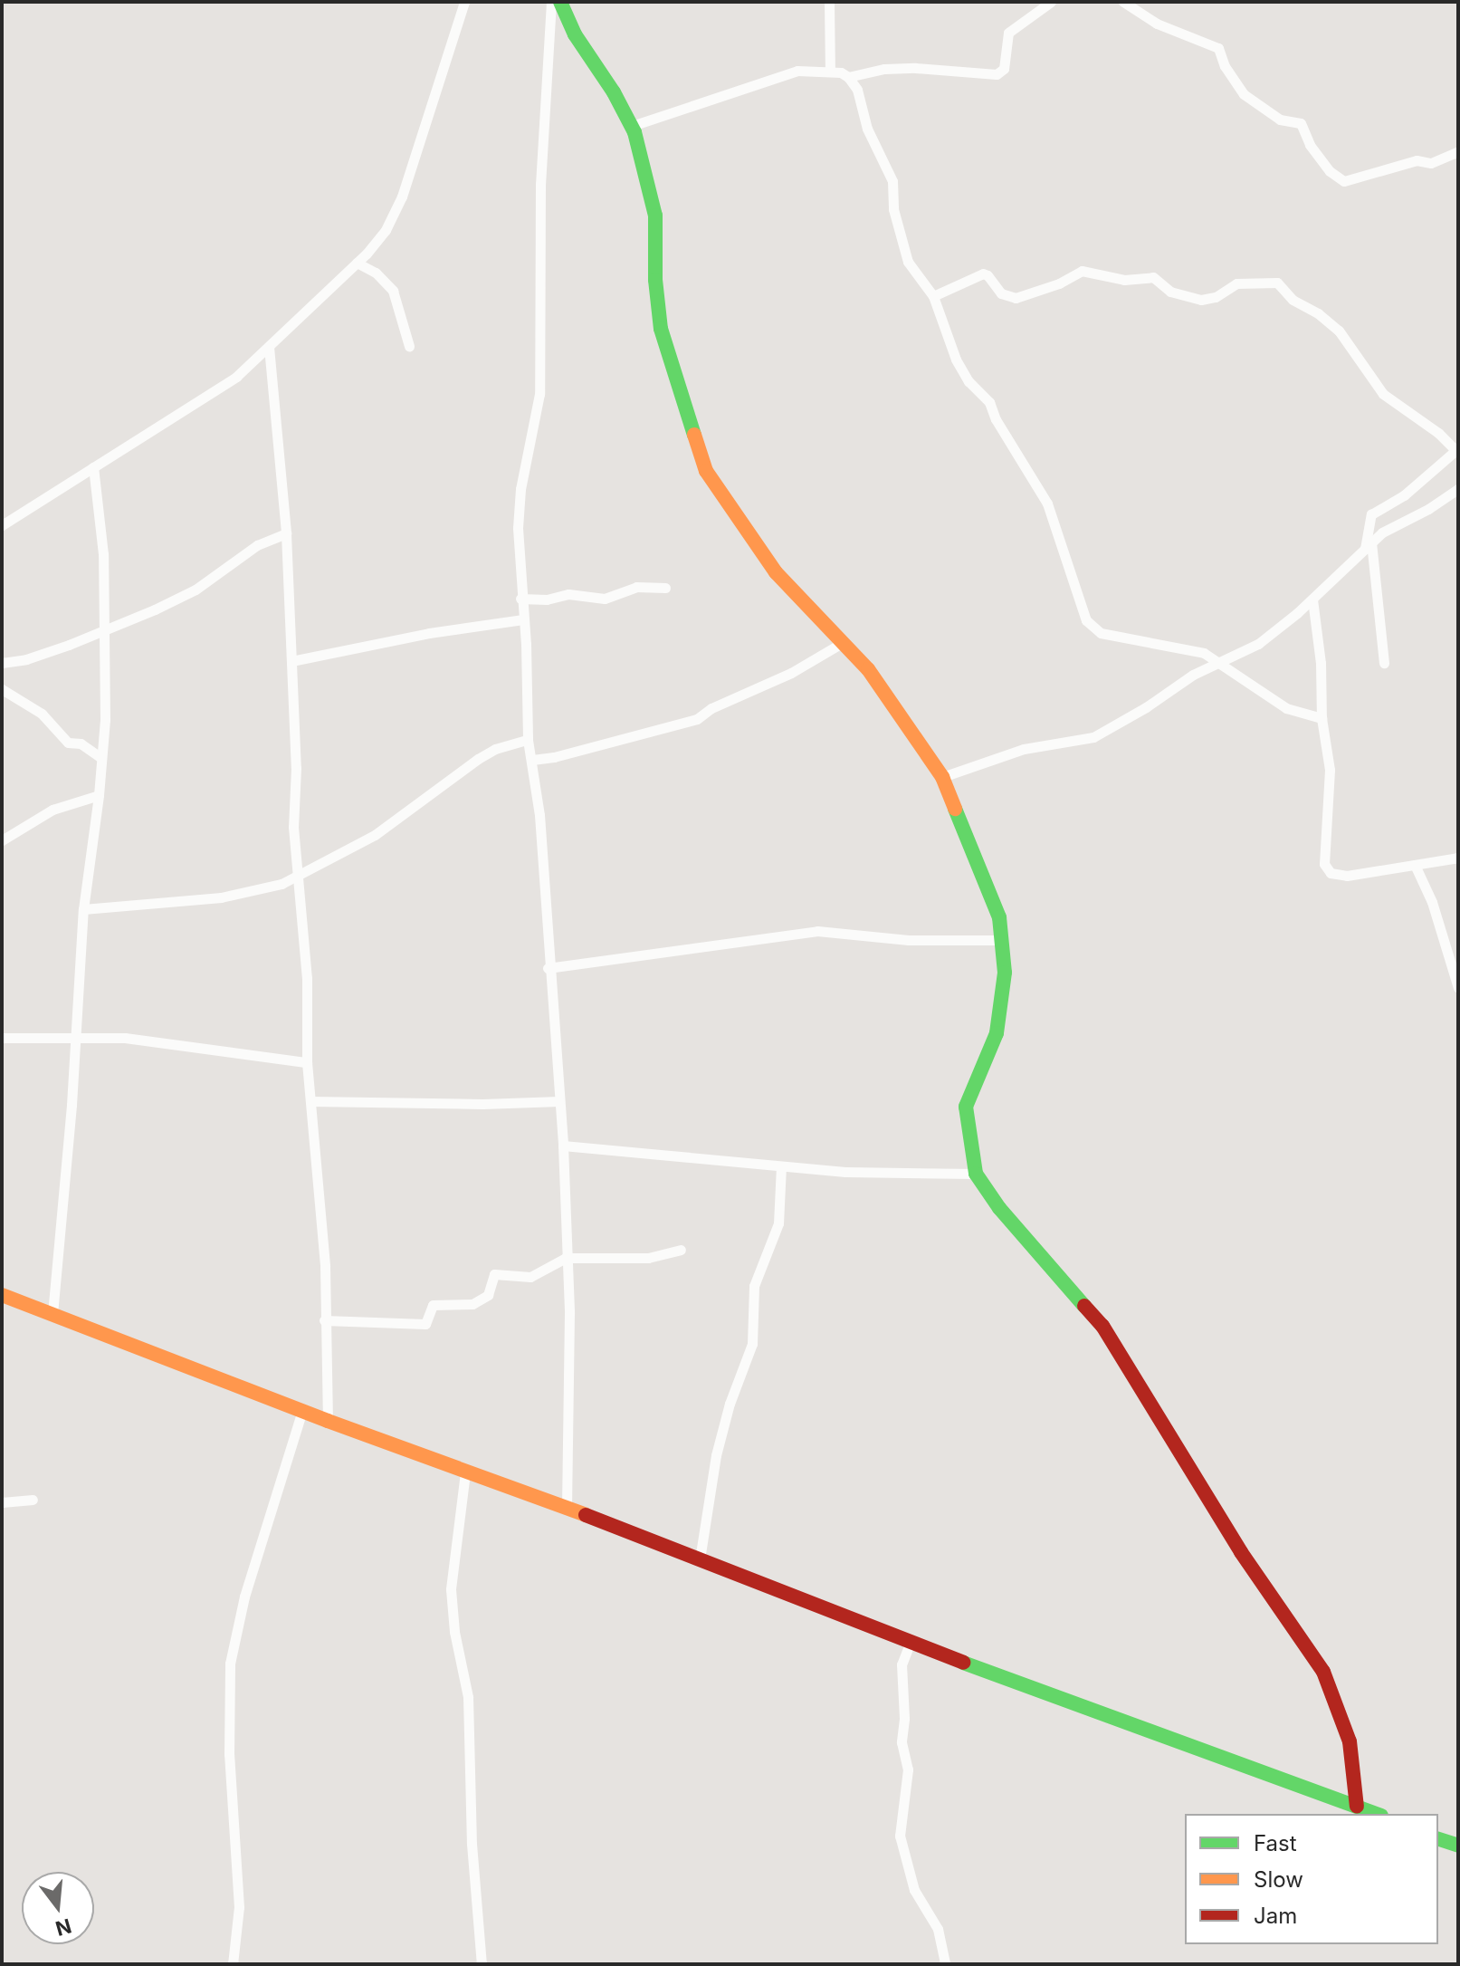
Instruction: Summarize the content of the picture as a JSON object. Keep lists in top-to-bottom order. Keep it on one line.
{"legend":["Fast","Slow","Jam"],"north":"bottom"}
